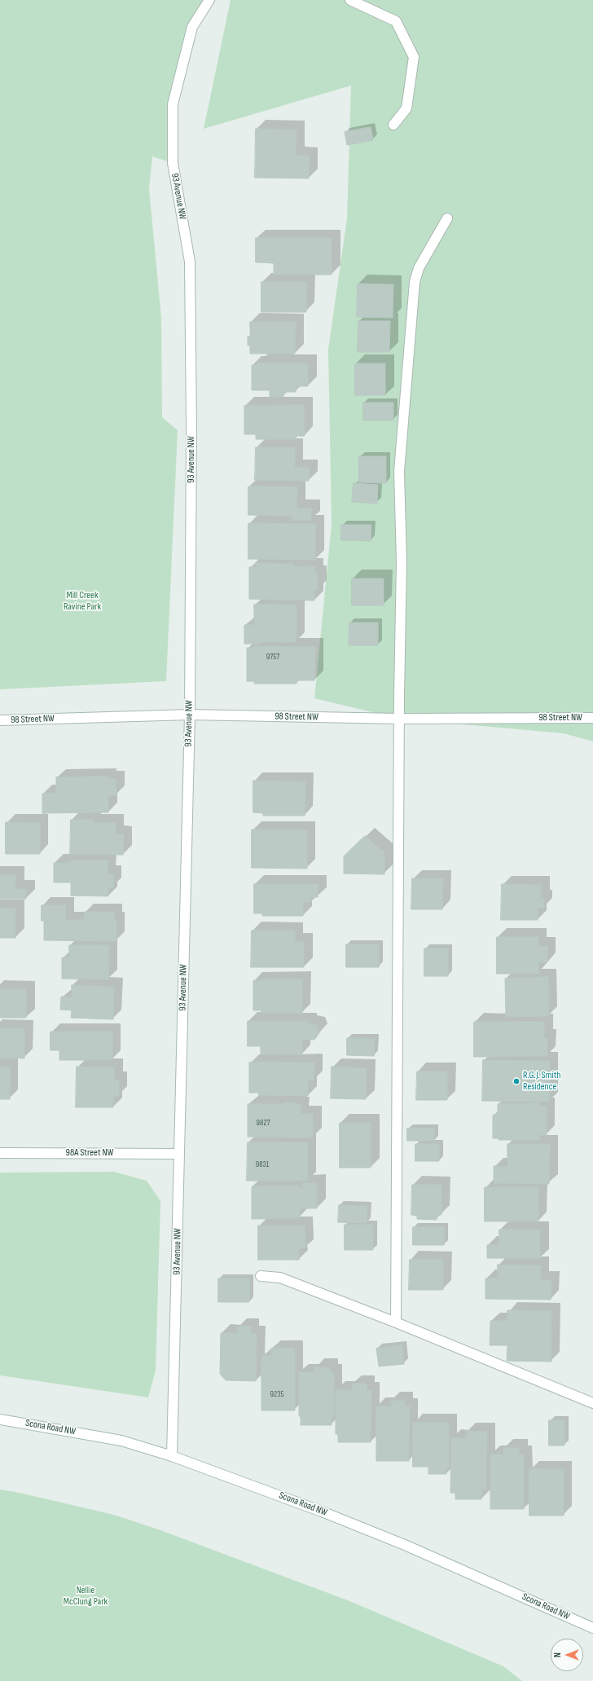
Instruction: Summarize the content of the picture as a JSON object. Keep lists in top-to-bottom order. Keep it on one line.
{"streets":{"street":["93 Avenue NW","98 Street NW","98A Street NW","Scona Road NW"]},"crossings":[["93 Avenue NW","98 Street NW"],["93 Avenue NW","98A Street NW"],["93 Avenue NW","Scona Road NW"]],"parks":["Mill Creek Ravine Park","Nellie McClung Park"],"places":["R.G.J. Smith Residence"],"house_numbers":["9757","9827","9831","9235"],"north":"left"}
